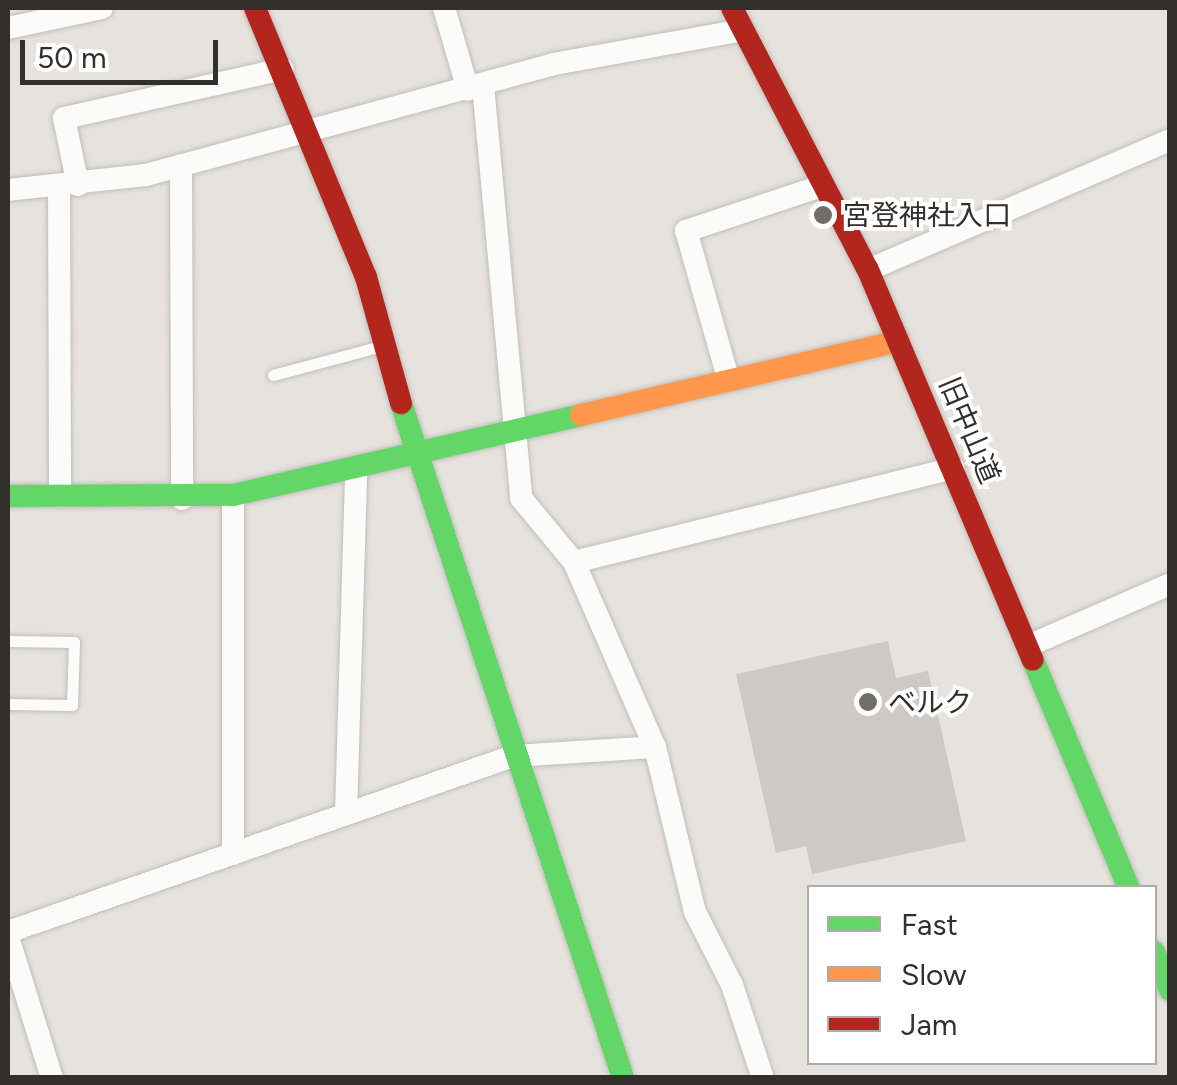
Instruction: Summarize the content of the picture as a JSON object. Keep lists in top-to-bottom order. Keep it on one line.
{"streets":{"street":["旧中山道"]},"places":["宮登神社入口","ベルク"],"legend":["Fast","Slow","Jam"],"scale_bar":"50 m"}
